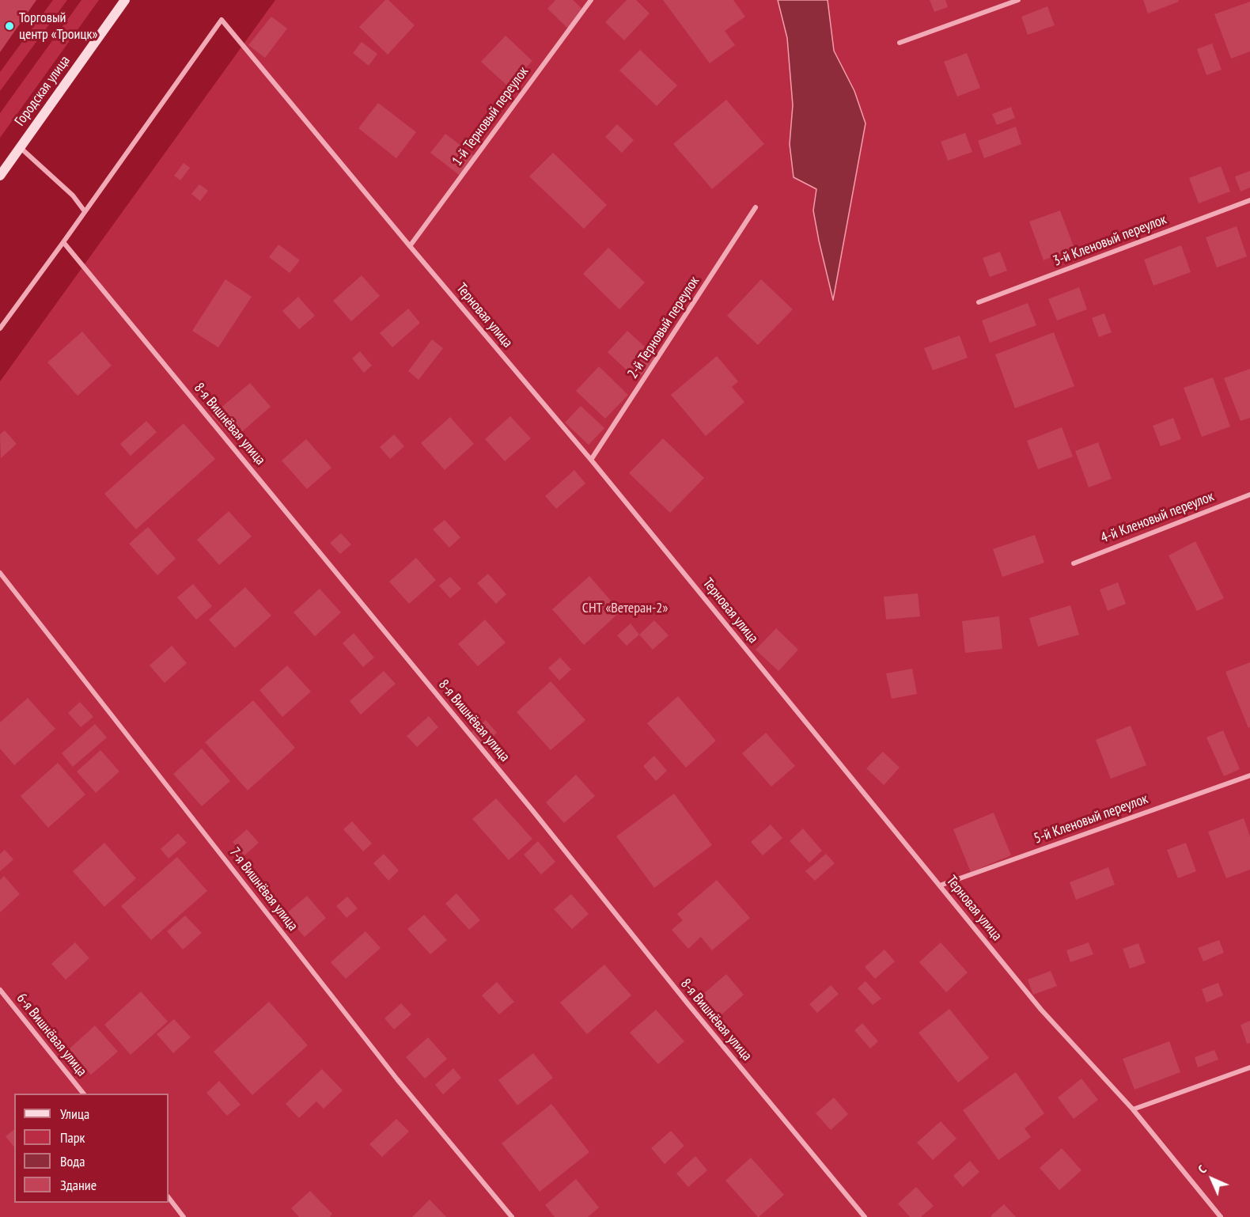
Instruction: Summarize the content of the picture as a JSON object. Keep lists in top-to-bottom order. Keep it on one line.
{"streets":{"main road":["Городская улица"],"street":["1-й Терновый переулок","3-й Кленовый переулок","Терновая улица","2-й Терновый переулок","8-я Вишнёвая улица","4-й Кленовый переулок","5-й Кленовый переулок","7-я Вишнёвая улица","6-я Вишнёвая улица"]},"crossings":[["1-й Терновый переулок","Терновая улица"],["Терновая улица","2-й Терновый переулок"],["Терновая улица","5-й Кленовый переулок"]],"parks":["СНТ «Ветеран-2»"],"places":["Торговый центр «Троицк»"],"legend":["Улица","Парк","Вода","Здание"],"north":"top left"}
